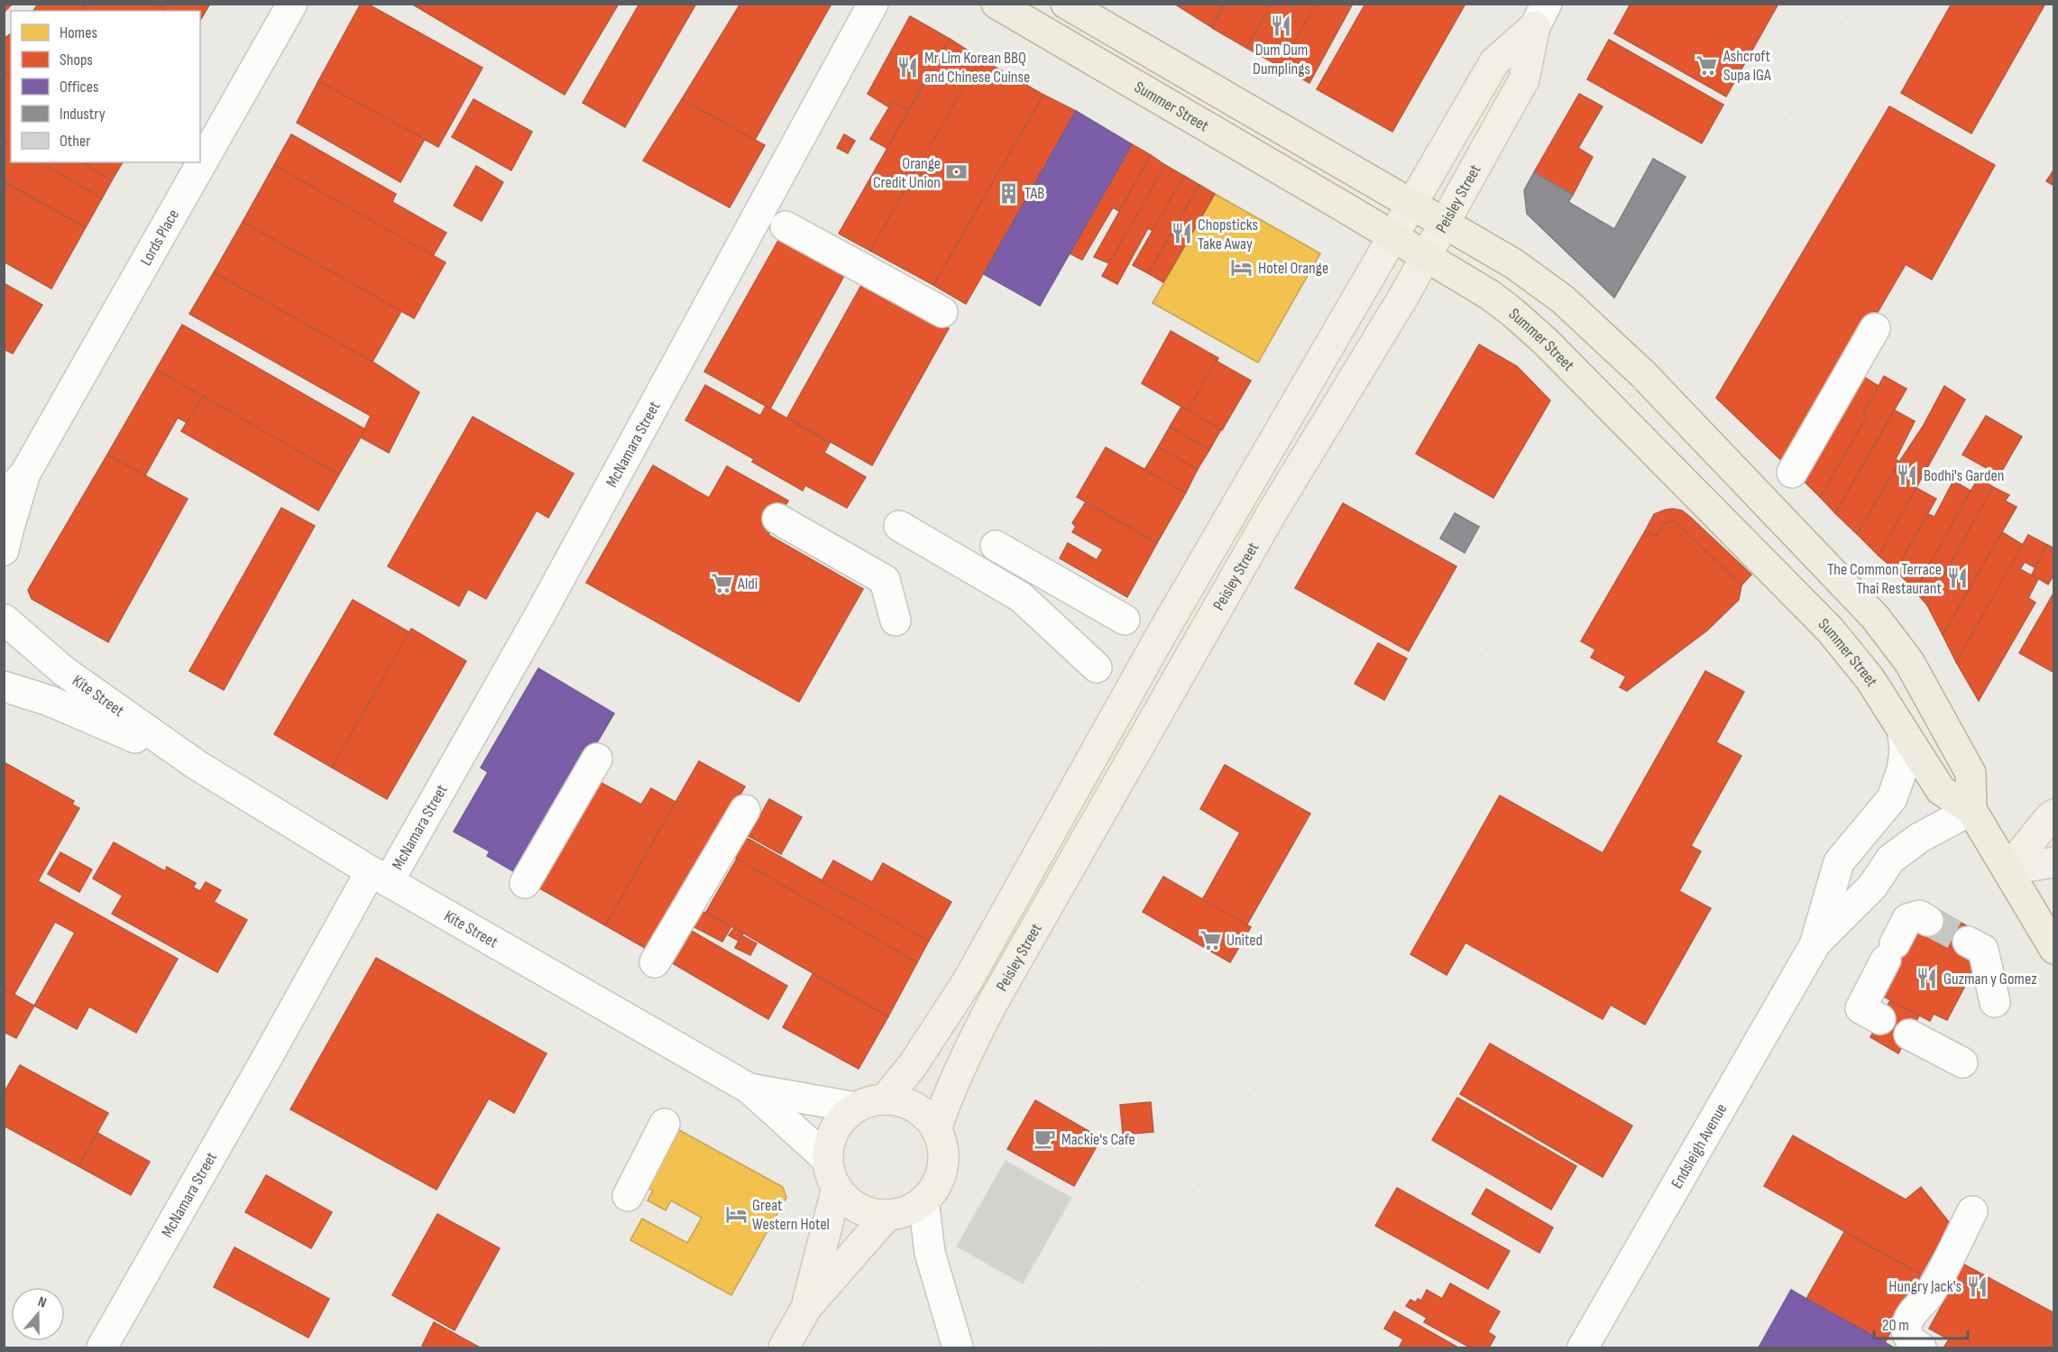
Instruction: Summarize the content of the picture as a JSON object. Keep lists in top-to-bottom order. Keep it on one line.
{"streets":{"highway":["Summer Street"],"main road":["Peisley Street"],"street":["Lords Place","McNamara Street","Kite Street","Endsleigh Avenue"]},"crossings":[["Summer Street","Peisley Street"],["Summer Street","Endsleigh Avenue"],["Peisley Street","Kite Street"],["McNamara Street","Kite Street"]],"places":{"restaurant":["Dum Dum Dumplings","Mr Lim Korean BBQ and Chinese Cuinse","Chopsticks Take Away","Bodhi's Garden","The Common Terrace Thai Restaurant","Guzman y Gomez","Hungry Jack's"],"supermarket":["Ashcroft Supa IGA","Aldi","United"],"bank":["Orange Credit Union"],"building":["TAB"],"hotel":["Hotel Orange","Great Western Hotel"],"cafe":["Mackie's Cafe"]},"legend":["Homes","Shops","Offices","Industry","Other"],"scale_bar":"20 m","north":"top"}
